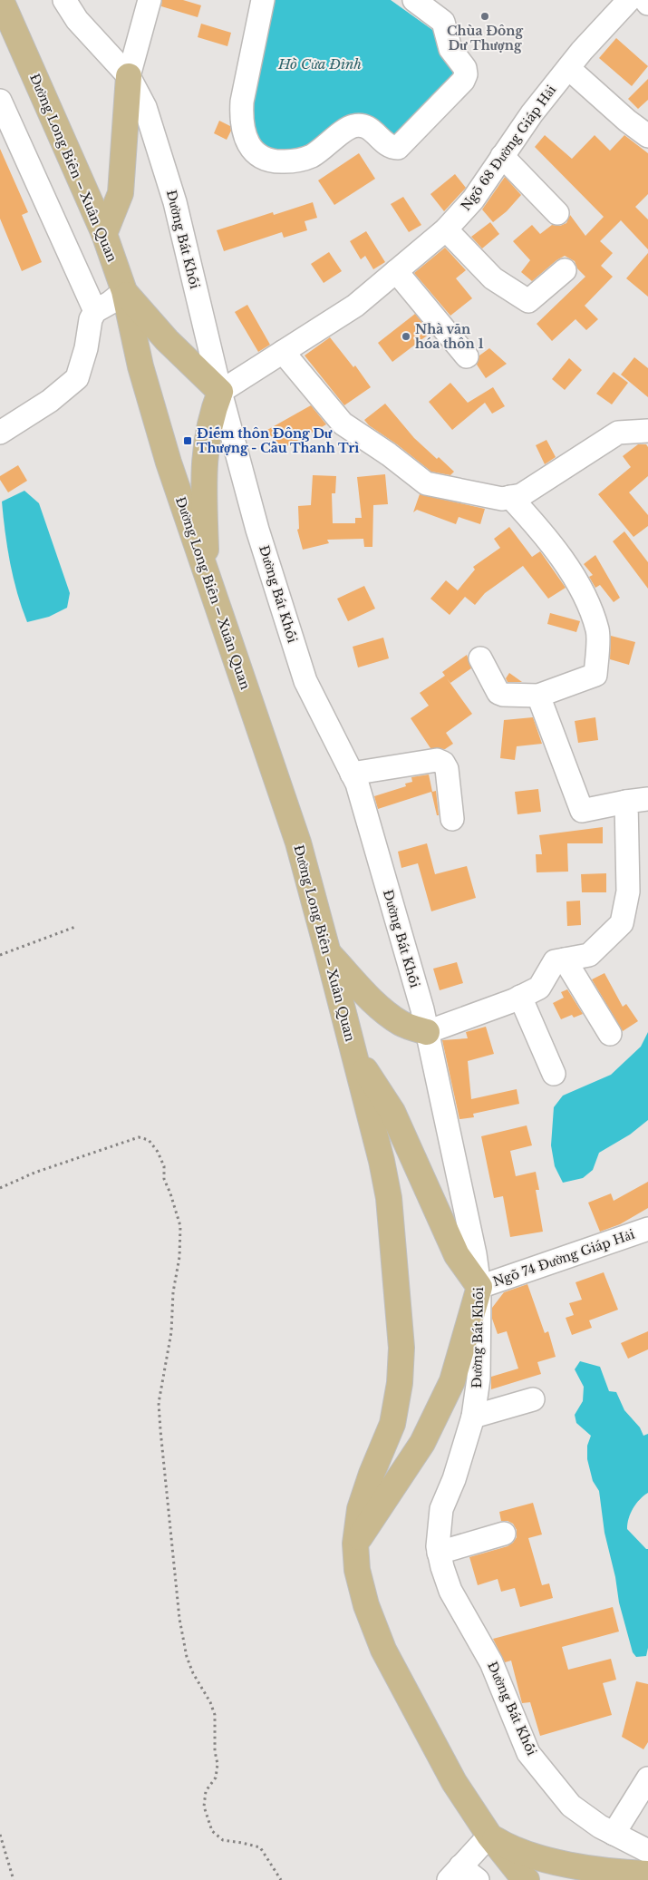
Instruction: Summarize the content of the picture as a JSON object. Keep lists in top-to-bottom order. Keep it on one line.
{"streets":{"main road":["Đường Long Biên – Xuân Quan"],"street":["Ngõ 68 Đường Giáp Hải","Đường Bát Khối","Ngõ 74 Đường Giáp Hải"]},"crossings":[["Ngõ 68 Đường Giáp Hải","Đường Bát Khối"],["Đường Bát Khối","Ngõ 74 Đường Giáp Hải"]],"water":["Hồ Cửa Đình"],"places":{"other":["Chùa Đông Dư Thượng","Nhà văn hóa thôn 1"],"transit":["Điếm thôn Đông Dư Thượng - Cầu Thanh Trì"]}}
